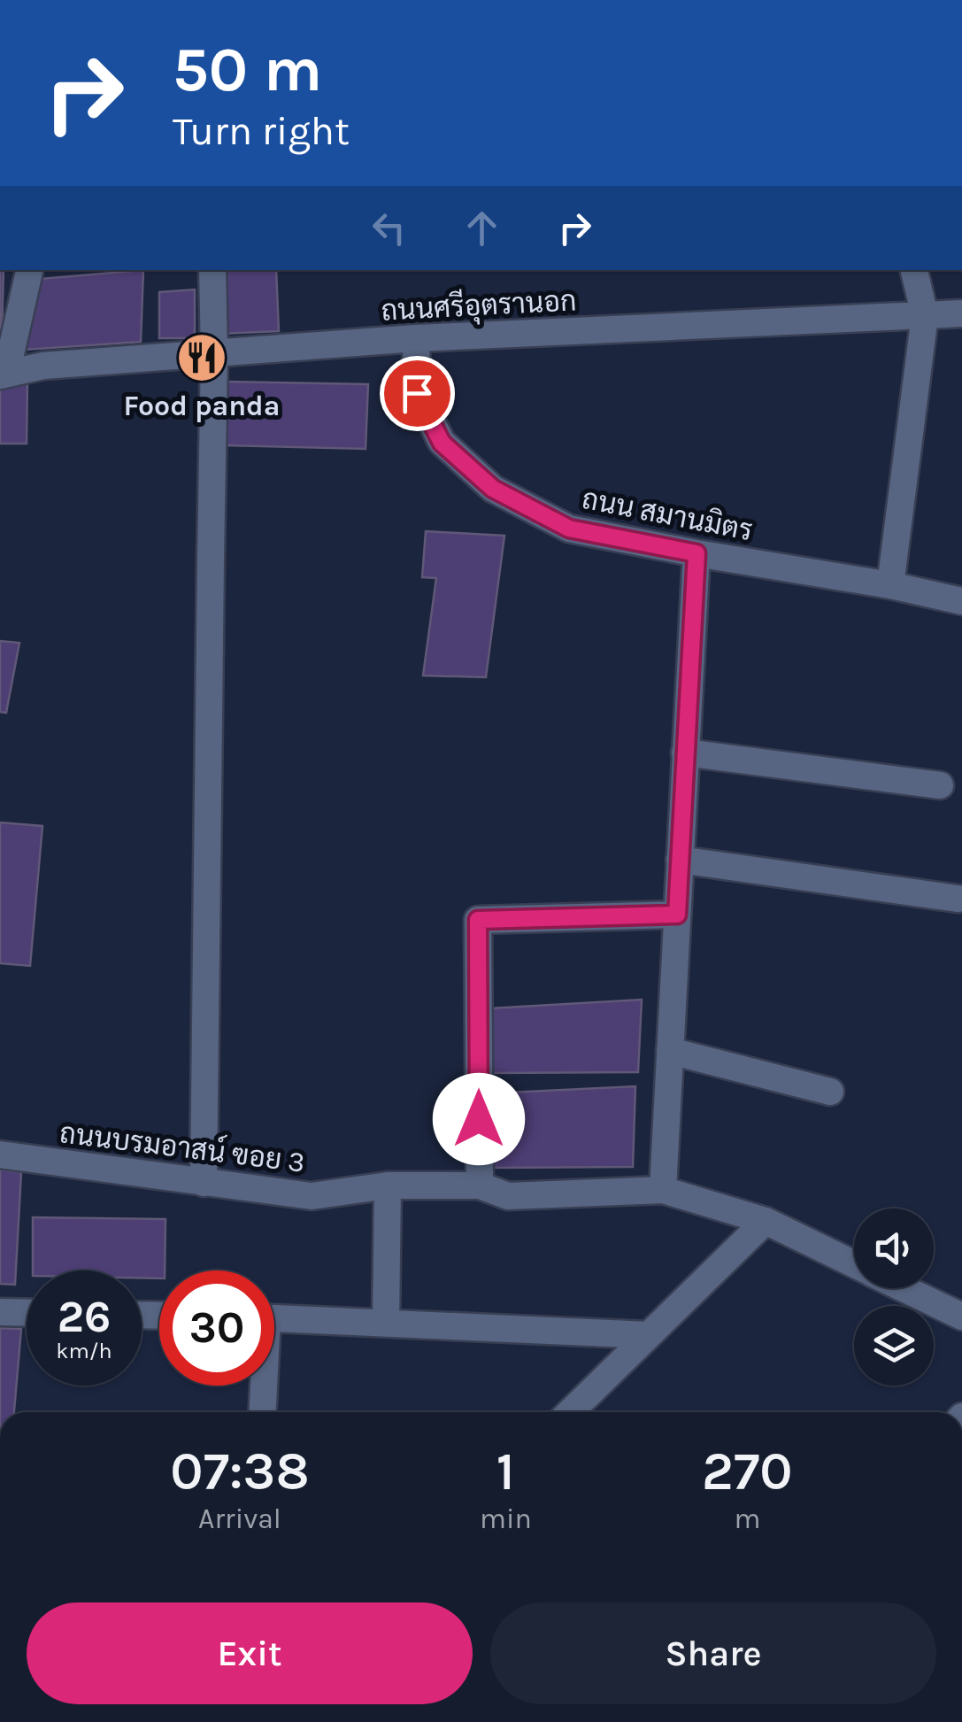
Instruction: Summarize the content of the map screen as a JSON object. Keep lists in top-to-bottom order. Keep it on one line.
{"streets":{"street":["ถนนศรีอุตรานอก","ถนน สมานมิตร","ถนนบรมอาสน์ ฃอย 3"]},"crossings":[["ถนนศรีอุตรานอก","ถนน สมานมิตร"]],"places":{"restaurant":["Food panda"]},"page":{"turn":["50 m","Turn right"],"speed":"26 km/h","limit":"30","eta":["07:38","Arrival","1","min","270","m"],"buttons":["Exit","Share"]}}
